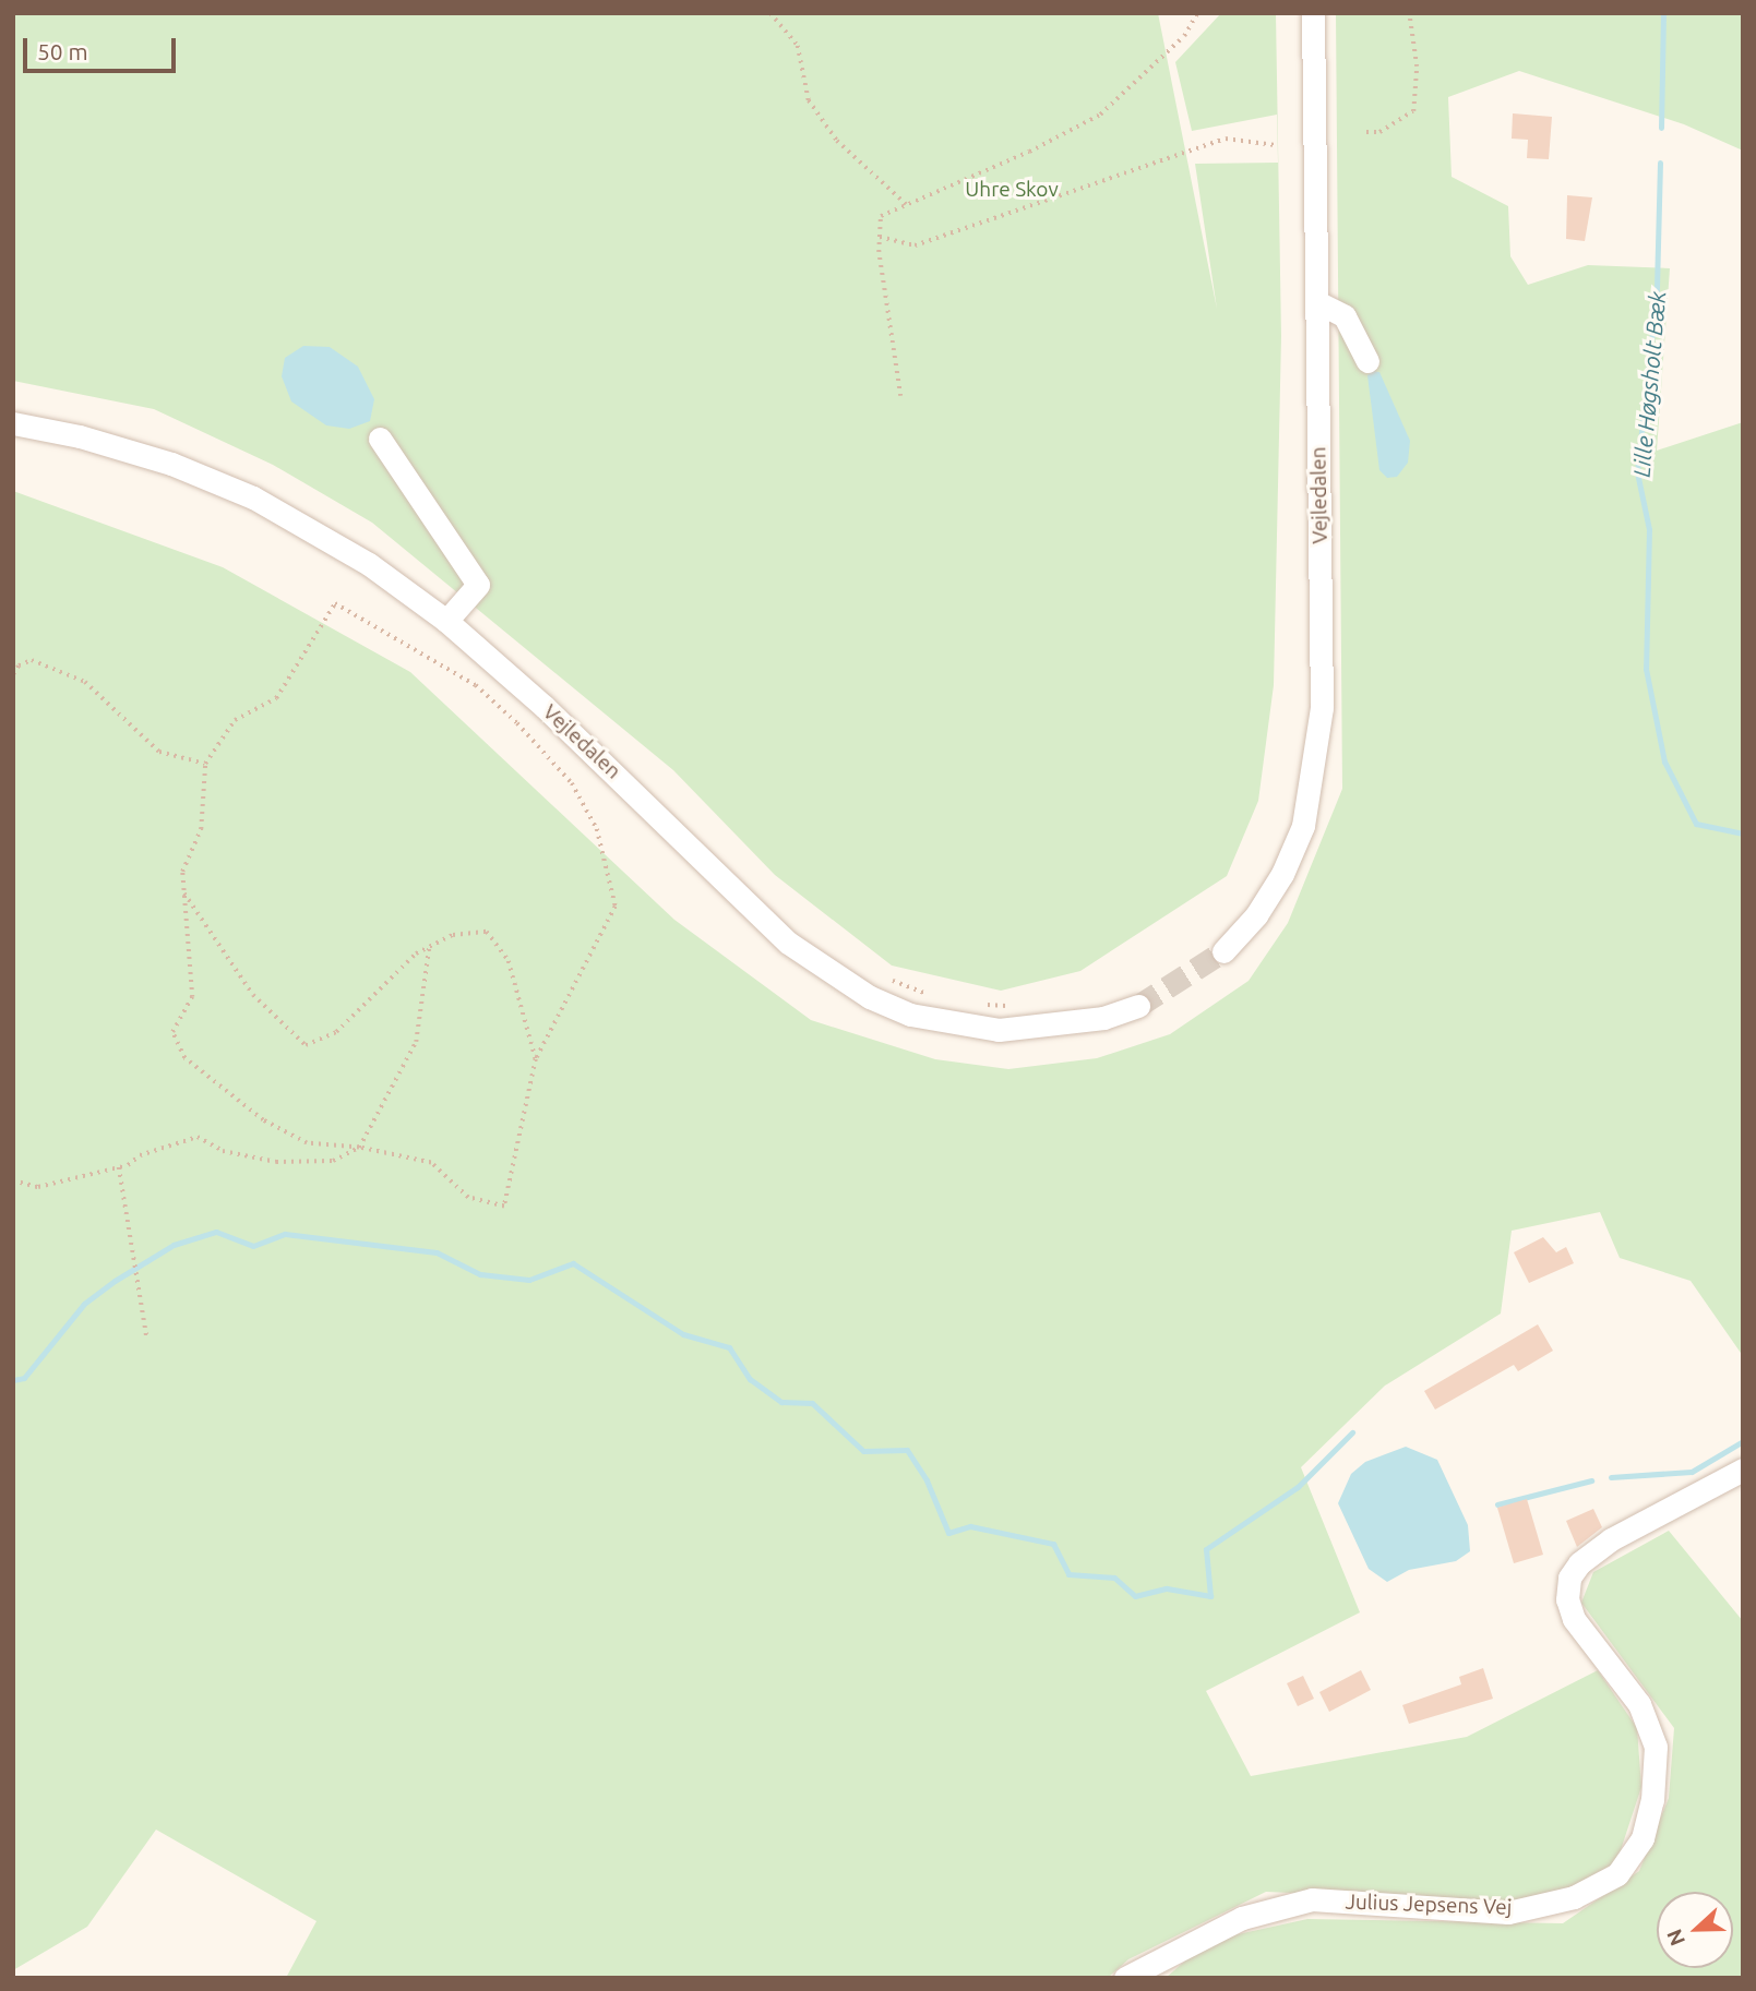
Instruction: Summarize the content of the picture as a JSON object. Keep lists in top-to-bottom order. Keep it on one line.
{"streets":{"street":["Vejledalen","Julius Jepsens Vej"]},"water":["Lille Høgsholt Bæk"],"parks":["Uhre Skov"],"scale_bar":"50 m","north":"left"}
